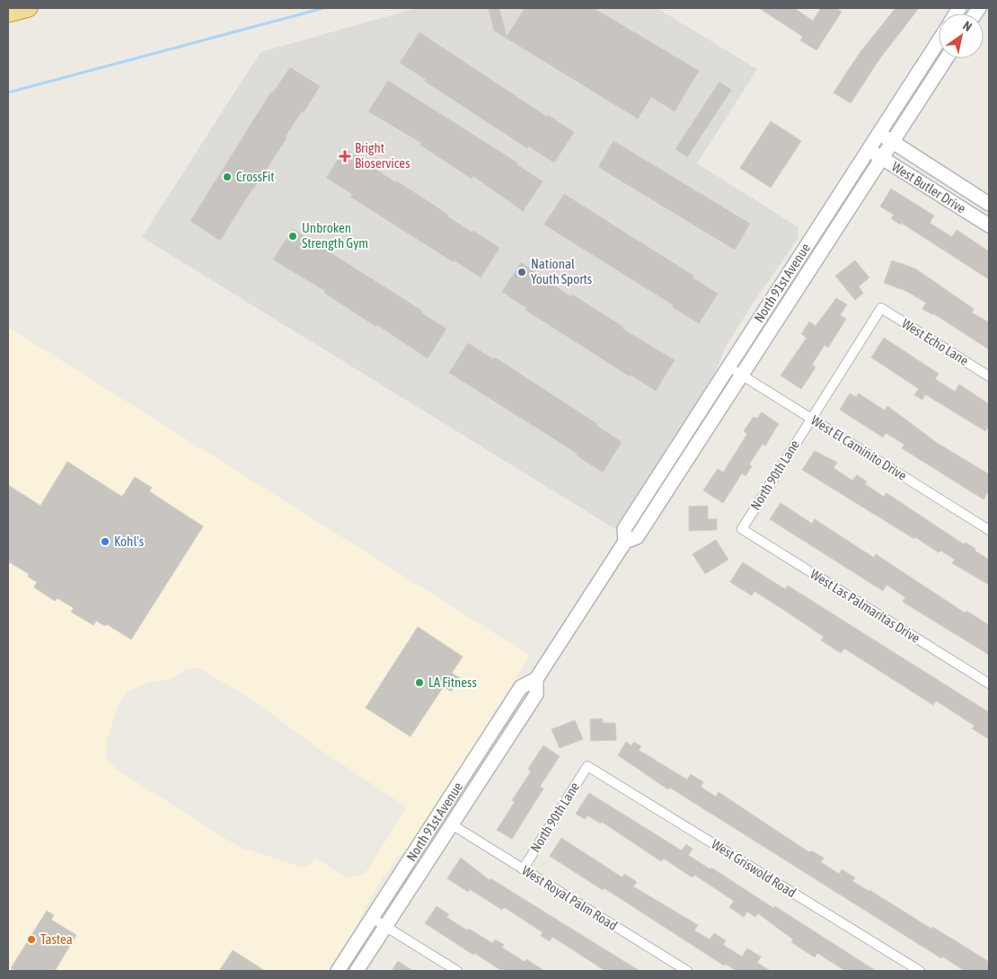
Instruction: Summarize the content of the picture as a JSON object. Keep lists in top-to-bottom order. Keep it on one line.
{"streets":{"main road":["West Butler Drive","North 91st Avenue"],"street":["West Echo Lane","West El Caminito Drive","North 90th Lane","West Las Palmaritas Drive","West Griswold Road","West Royal Palm Road"]},"crossings":[["West Butler Drive","North 91st Avenue"],["North 91st Avenue","West El Caminito Drive"],["North 91st Avenue","West Royal Palm Road"],["West Echo Lane","North 90th Lane"],["West El Caminito Drive","North 90th Lane"],["North 90th Lane","West Las Palmaritas Drive"],["North 90th Lane","West Griswold Road"],["North 90th Lane","West Royal Palm Road"]],"places":{"health":["Bright Bioservices"],"other":["CrossFit","Unbroken Strength Gym","National Youth Sports","Kohl's","LA Fitness","Tastea"]},"north":"top right"}
